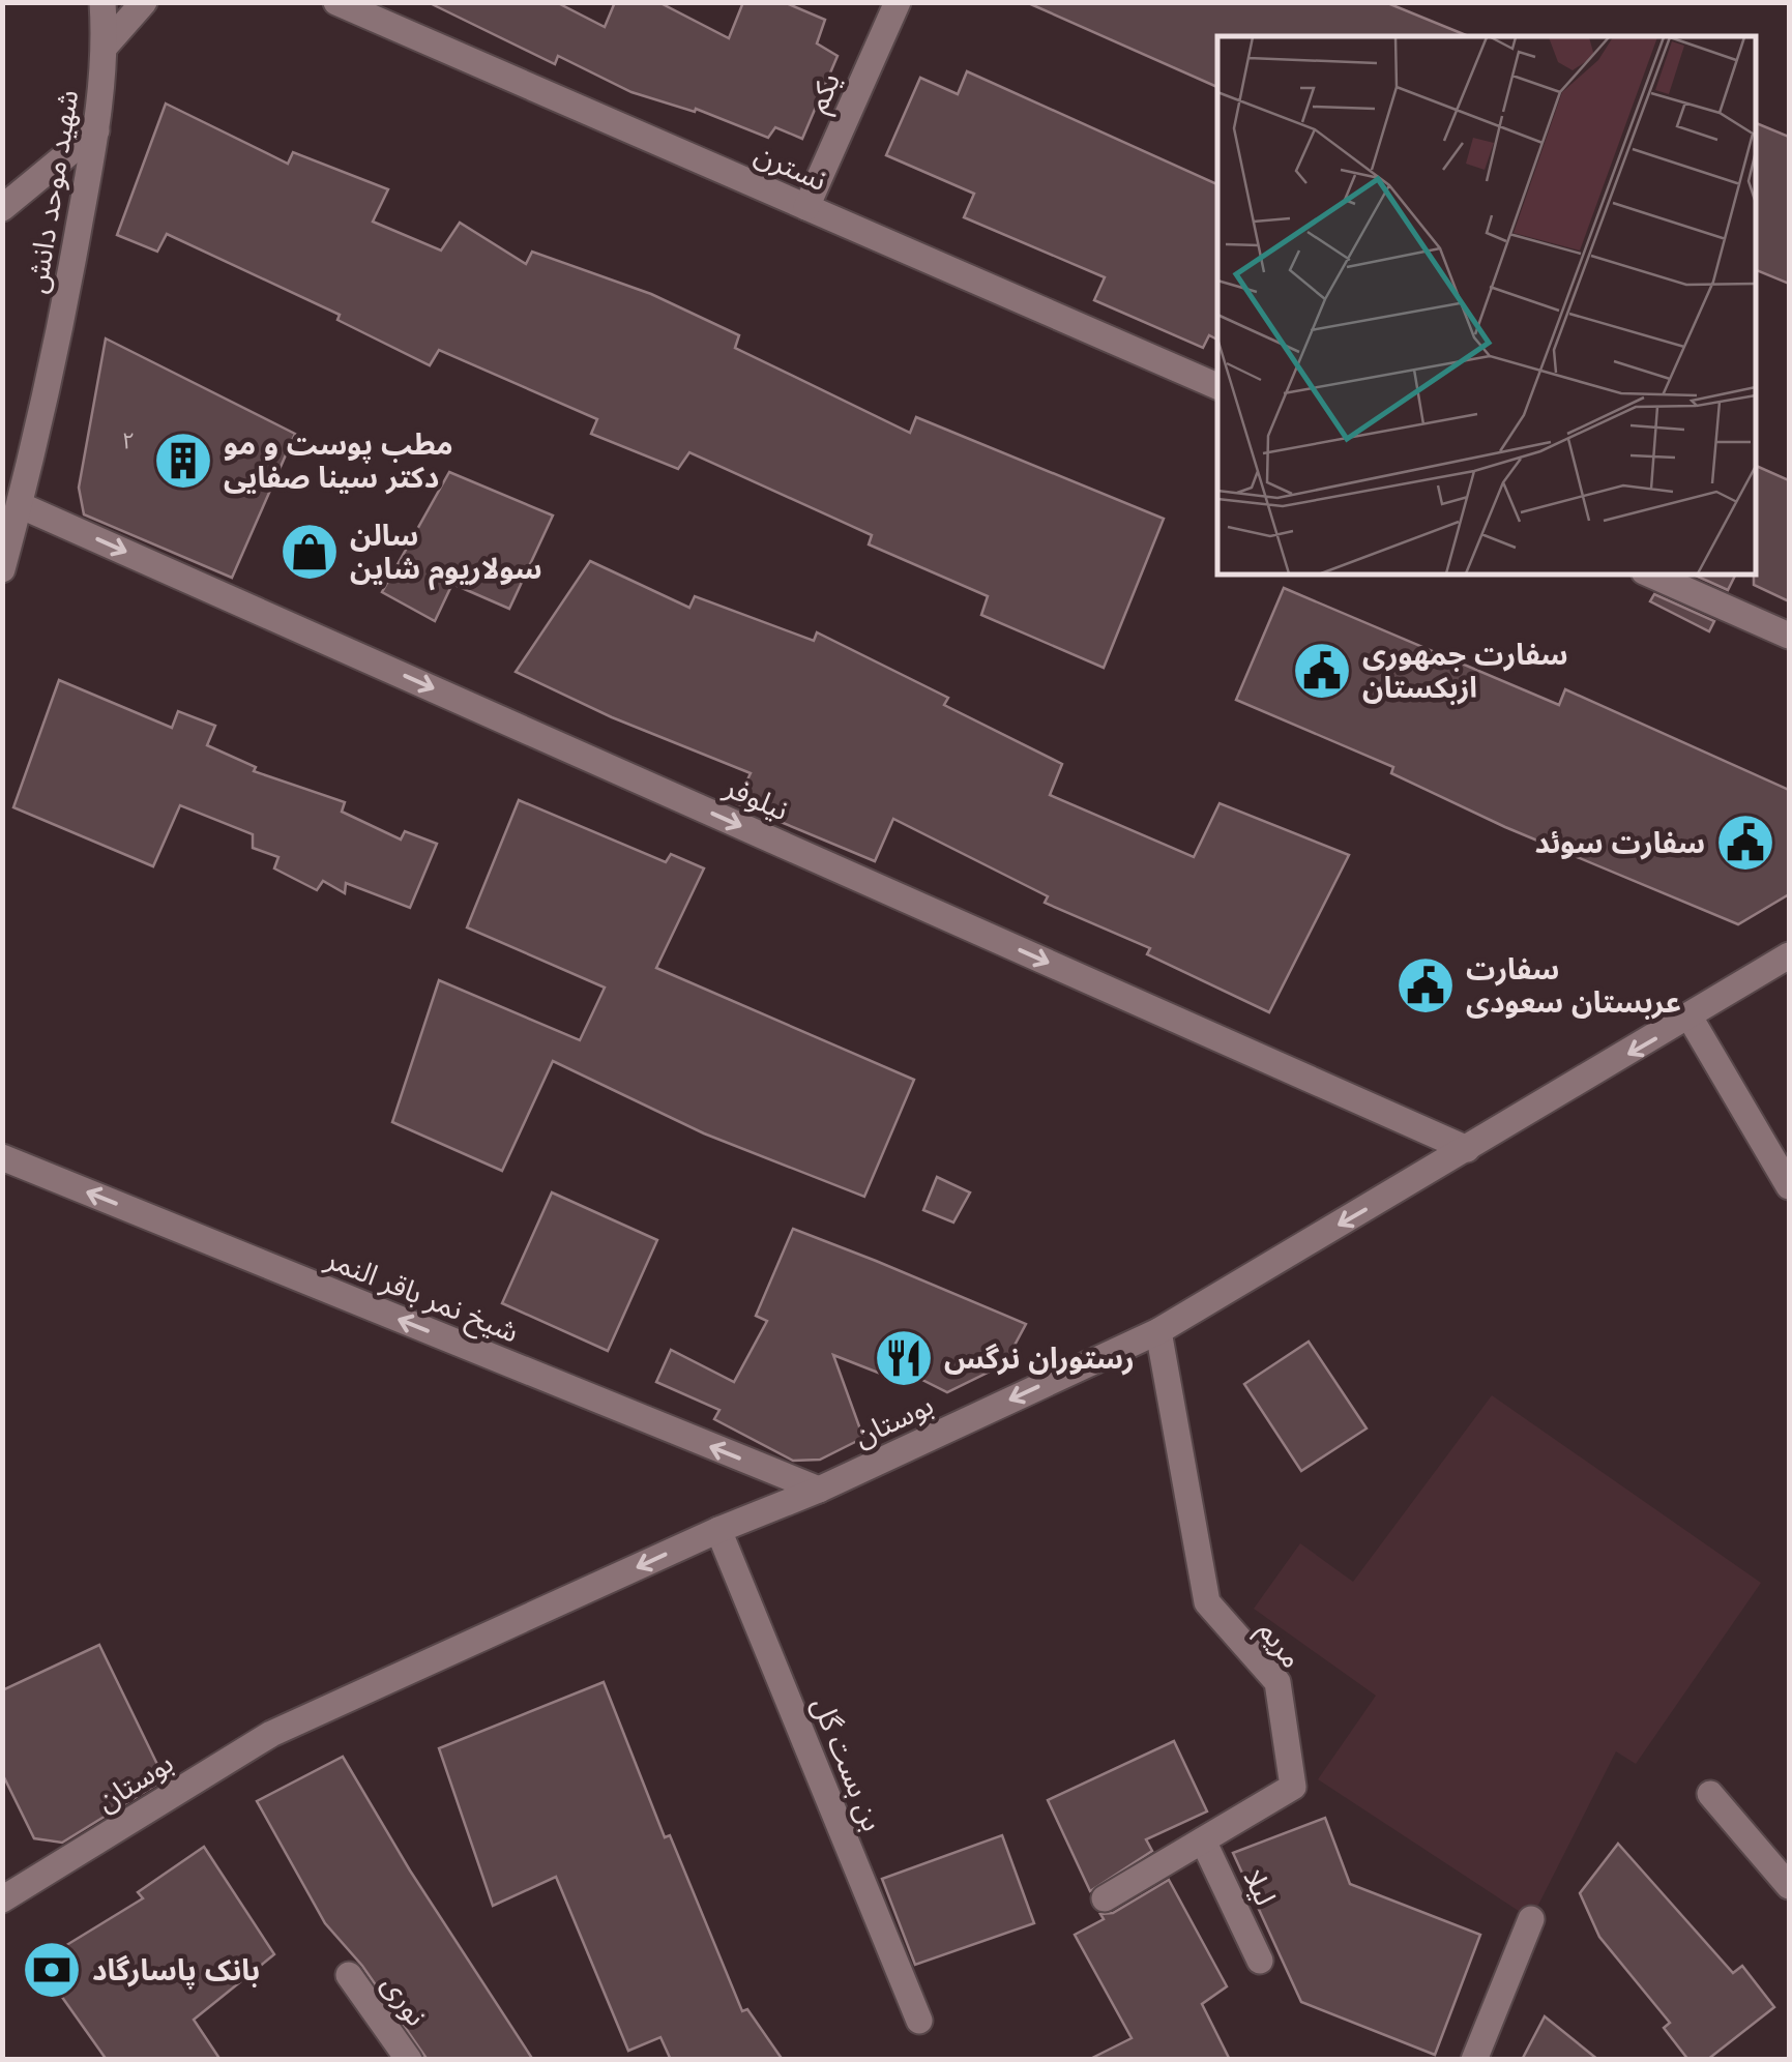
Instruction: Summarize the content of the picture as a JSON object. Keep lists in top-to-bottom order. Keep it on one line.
{"streets":{"street":["یکم","نسترن","شهید موحد دانش","نیلوفر","شیخ نمر باقر النمر","بوستان","مریم","بن بست گل","لیلا","نوری"]},"crossings":[["یکم","نسترن"],["شهید موحد دانش","نیلوفر"],["نیلوفر","بوستان"],["شیخ نمر باقر النمر","بوستان"],["بوستان","مریم"],["بوستان","بن بست گل"],["مریم","لیلا"]],"one_way":["نیلوفر","شیخ نمر باقر النمر","بوستان"],"places":{"building":["مطب پوست و مو دکتر سینا صفایی"],"shop":["سالن سولاریوم شاین"],"public building":["سفارت جمهوری ازبکستان","سفارت سوئد","سفارت عربستان سعودی"],"restaurant":["رستوران نرگس"],"bank":["بانک پاسارگاد"]},"house_numbers":["۲"]}
